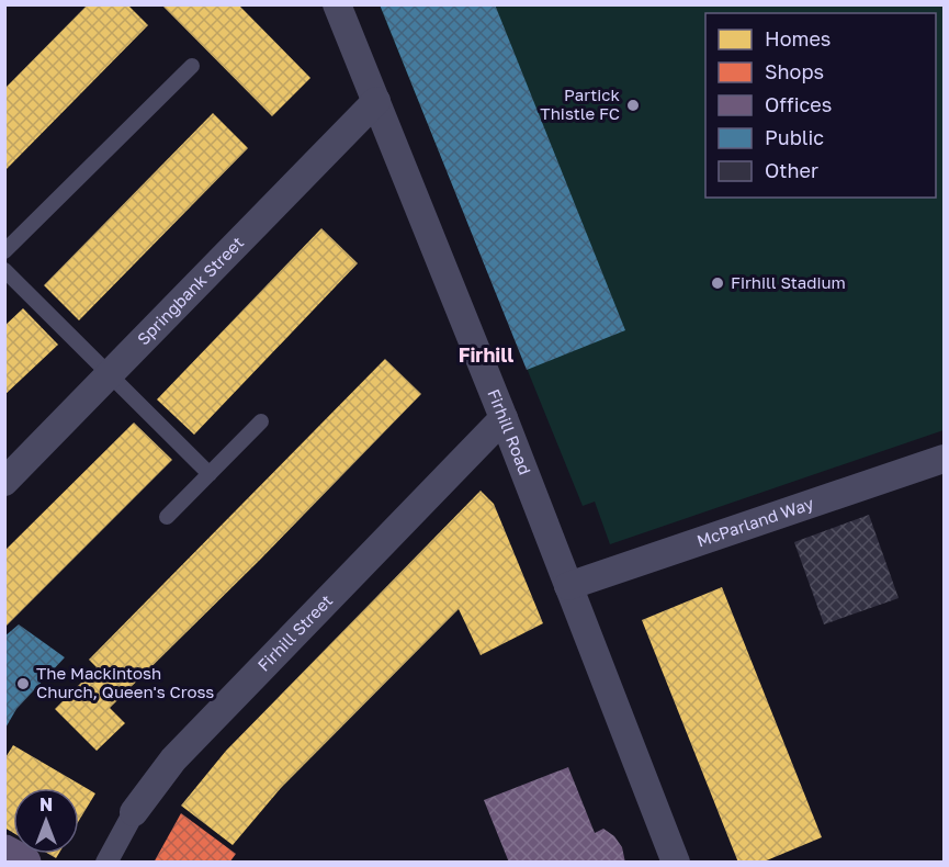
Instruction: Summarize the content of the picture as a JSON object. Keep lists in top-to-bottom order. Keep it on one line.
{"streets":{"street":["Springbank Street","Firhill Road","McParland Way","Firhill Street"]},"crossings":[["Springbank Street","Firhill Road"],["Firhill Road","McParland Way"],["Firhill Road","Firhill Street"]],"districts":["Firhill"],"places":["Partick Thistle FC","Firhill Stadium","The Mackintosh Church, Queen's Cross"],"legend":["Homes","Shops","Offices","Public","Other"],"north":"top"}
